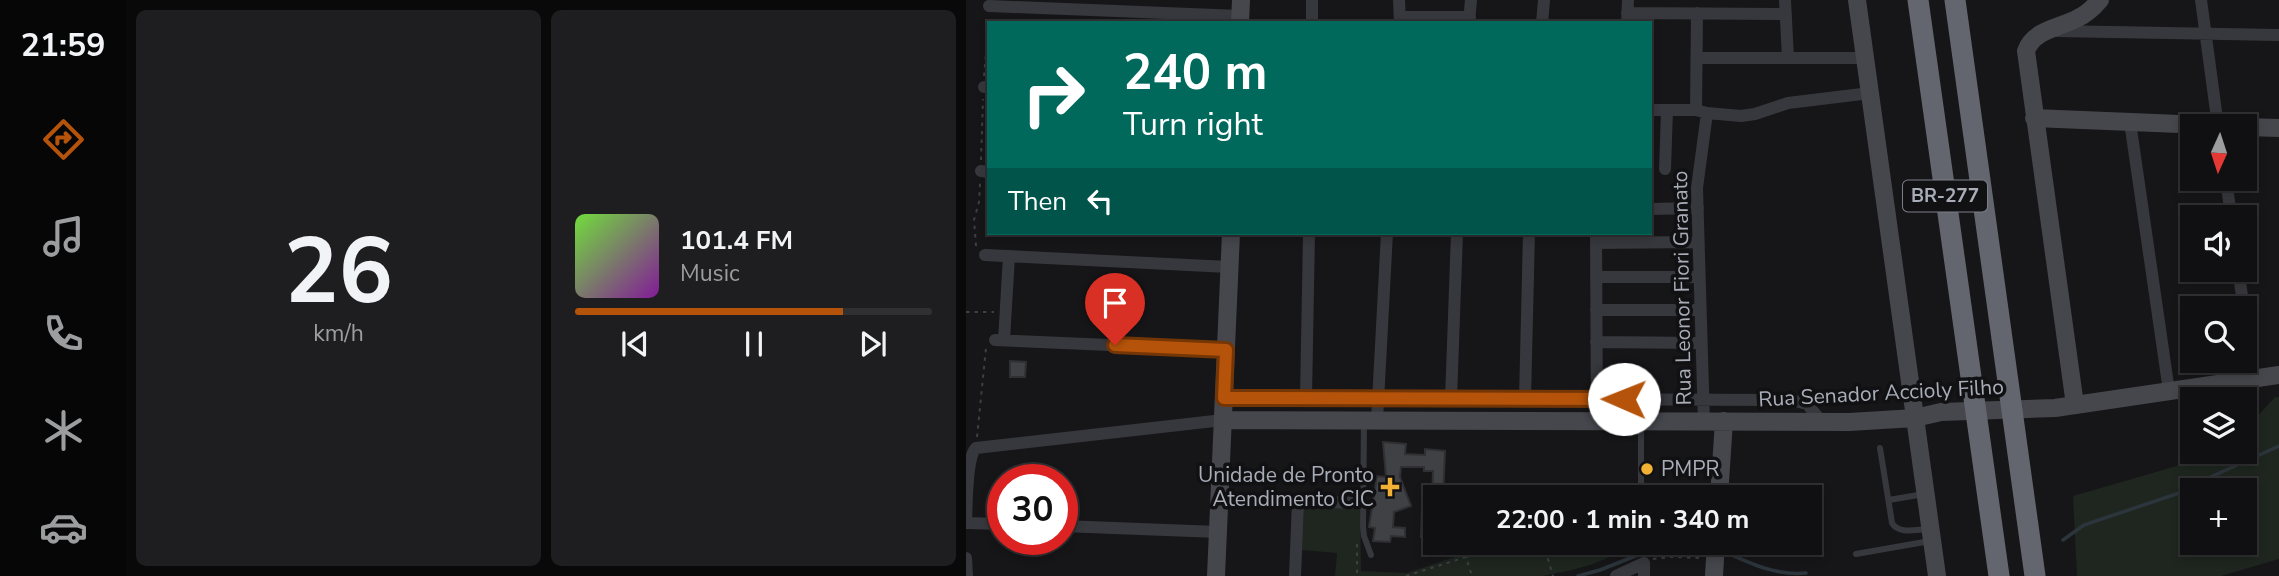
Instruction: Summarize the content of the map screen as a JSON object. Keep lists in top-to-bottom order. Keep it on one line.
{"streets":{"highway":["BR-277"],"street":["Rua Leonor Fiori Granato","Rua Senador Accioly Filho"]},"crossings":[["Rua Leonor Fiori Granato","Rua Senador Accioly Filho"]],"places":{"other":["PMPR"],"health":["Unidade de Pronto Atendimento CIC"]},"north":"bottom","page":{"tabs":"21:59","tile":["26","km/h"],"turn":["240 m","Turn right"],"map_buttons":"+","then":"Then","song":["101.4 FM","Music"],"limit":"30","trip":"22:00 · 1 min · 340 m"}}
